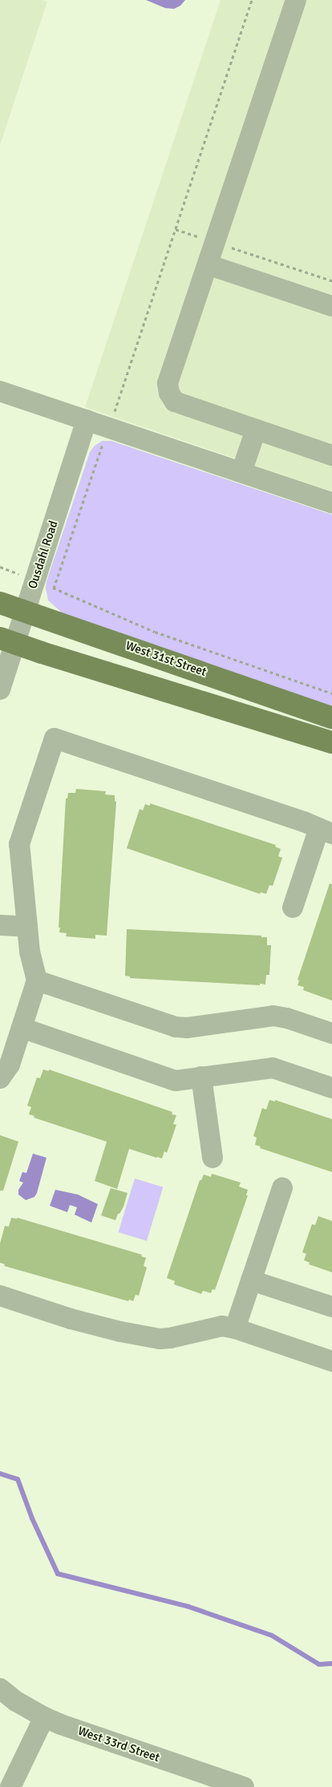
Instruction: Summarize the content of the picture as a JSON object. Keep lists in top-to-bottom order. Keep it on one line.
{"streets":{"main road":["West 31st Street"],"street":["Ousdahl Road","West 33rd Street"]},"crossings":[["Ousdahl Road","West 31st Street"]]}
